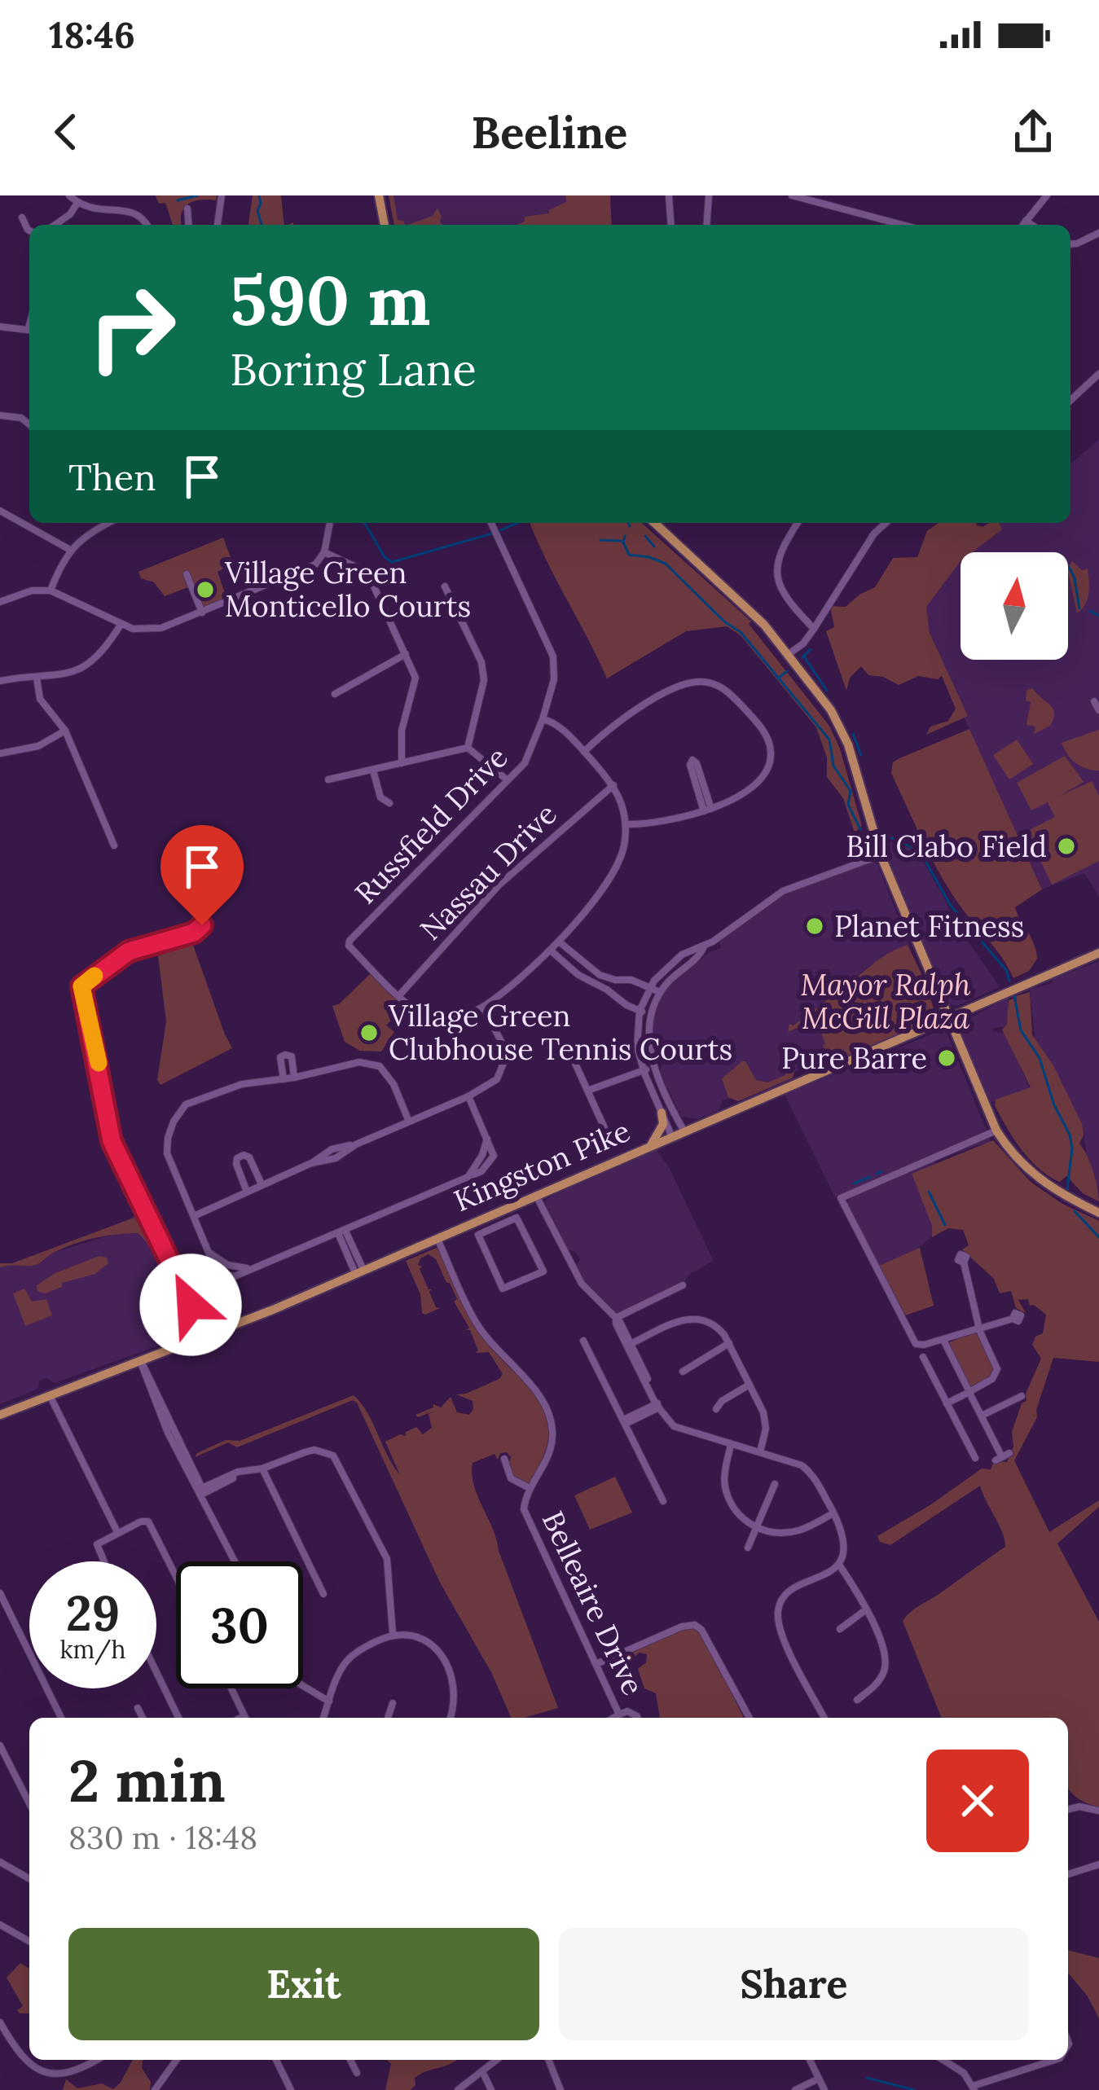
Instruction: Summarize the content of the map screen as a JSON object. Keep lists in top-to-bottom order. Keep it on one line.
{"streets":{"main road":["Kingston Pike"],"street":["Russfield Drive","Nassau Drive","Belleaire Drive"]},"crossings":[["Russfield Drive","Nassau Drive"],["Kingston Pike","Belleaire Drive"]],"parks":["Mayor Ralph McGill Plaza"],"places":["Village Green Monticello Courts","Bill Clabo Field","Planet Fitness","Village Green Clubhouse Tennis Courts","Pure Barre"],"north":"top","page":{"status":"18:46","header":"Beeline","turn":["590 m","Boring Lane"],"then":"Then","speed":"29 km/h","limit":"30","heading":["2 min","830 m · 18:48"],"buttons":["Exit","Share"]}}
